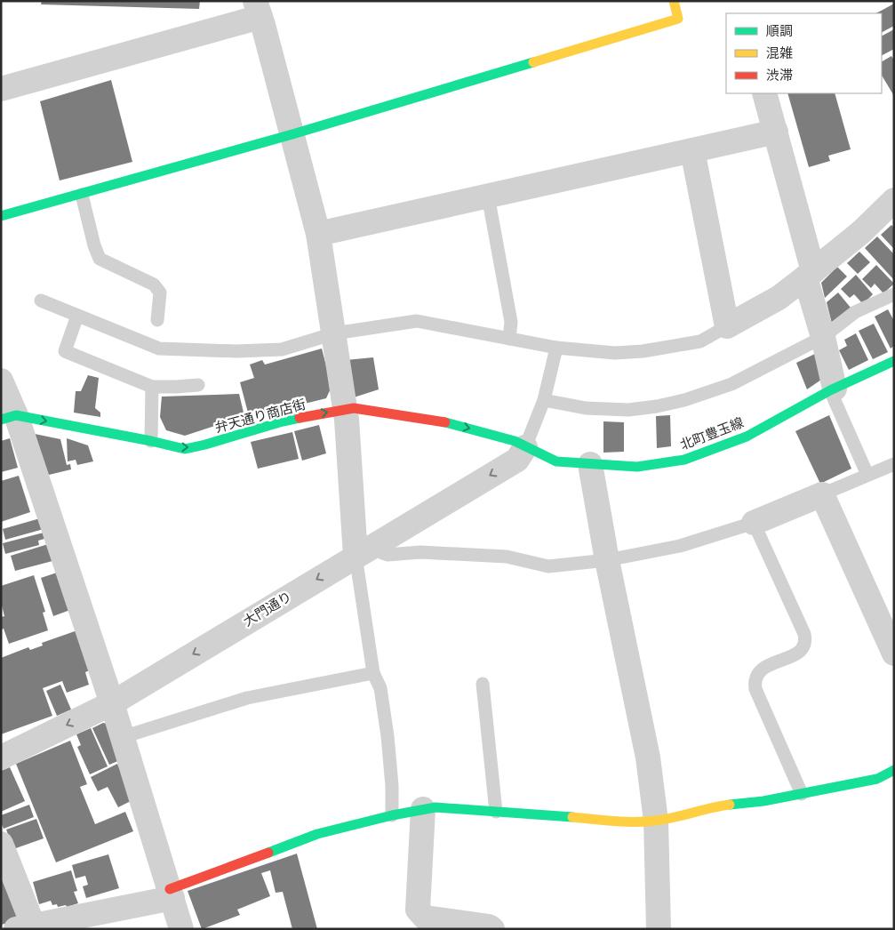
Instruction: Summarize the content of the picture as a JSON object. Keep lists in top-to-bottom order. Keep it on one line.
{"streets":{"street":["弁天通り商店街","北町豊玉線","大門通り"]},"crossings":[["弁天通り商店街","北町豊玉線"],["弁天通り商店街","大門通り"],["北町豊玉線","大門通り"]],"one_way":["弁天通り商店街"],"legend":["順調","混雑","渋滞"]}
